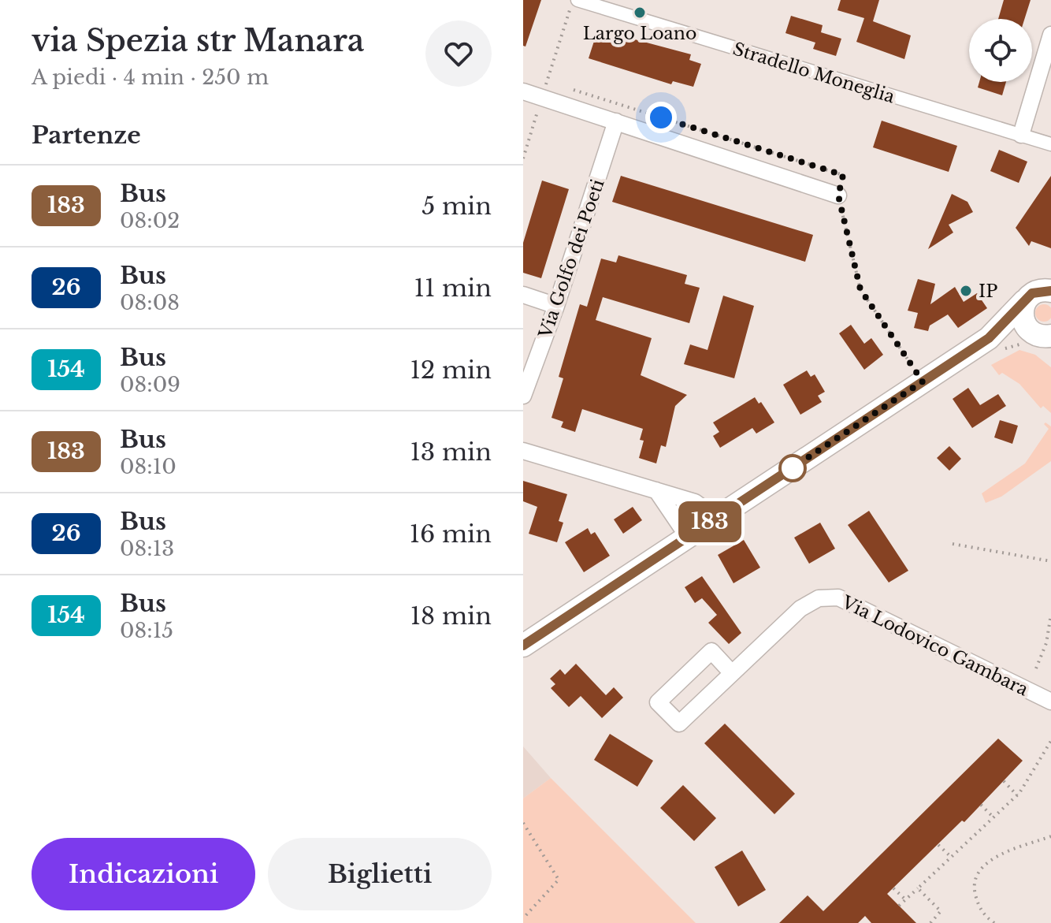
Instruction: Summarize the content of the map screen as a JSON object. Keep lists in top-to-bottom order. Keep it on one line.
{"streets":{"street":["Stradello Moneglia","Via Golfo dei Poeti","Via Lodovico Gambara"]},"places":["Largo Loano","IP"],"lines":["bus line 183"],"page":{"heading":[["via Spezia str Manara","A piedi · 4 min · 250 m"],"Partenze"],"on_map":"183","list":[{"mark":"183","name":"Bus","note":"08:02","value":"5 min"},{"mark":"26","name":"Bus","note":"08:08","value":"11 min"},{"mark":"154","name":"Bus","note":"08:09","value":"12 min"},{"mark":"183","name":"Bus","note":"08:10","value":"13 min"},{"mark":"26","name":"Bus","note":"08:13","value":"16 min"},{"mark":"154","name":"Bus","note":"08:15","value":"18 min"}],"buttons":["Indicazioni","Biglietti"]}}
